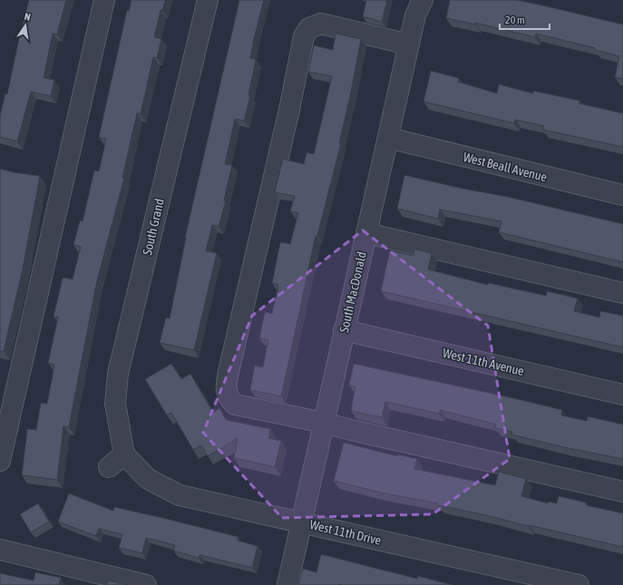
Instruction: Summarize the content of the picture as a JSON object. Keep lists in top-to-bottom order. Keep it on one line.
{"streets":{"street":["West Beall Avenue","South Grand","South MacDonald","West 11th Avenue","West 11th Drive"]},"crossings":[["West Beall Avenue","South MacDonald"],["South Grand","West 11th Drive"],["South MacDonald","West 11th Avenue"],["South MacDonald","West 11th Drive"]],"scale_bar":"20 m","north":"top"}
